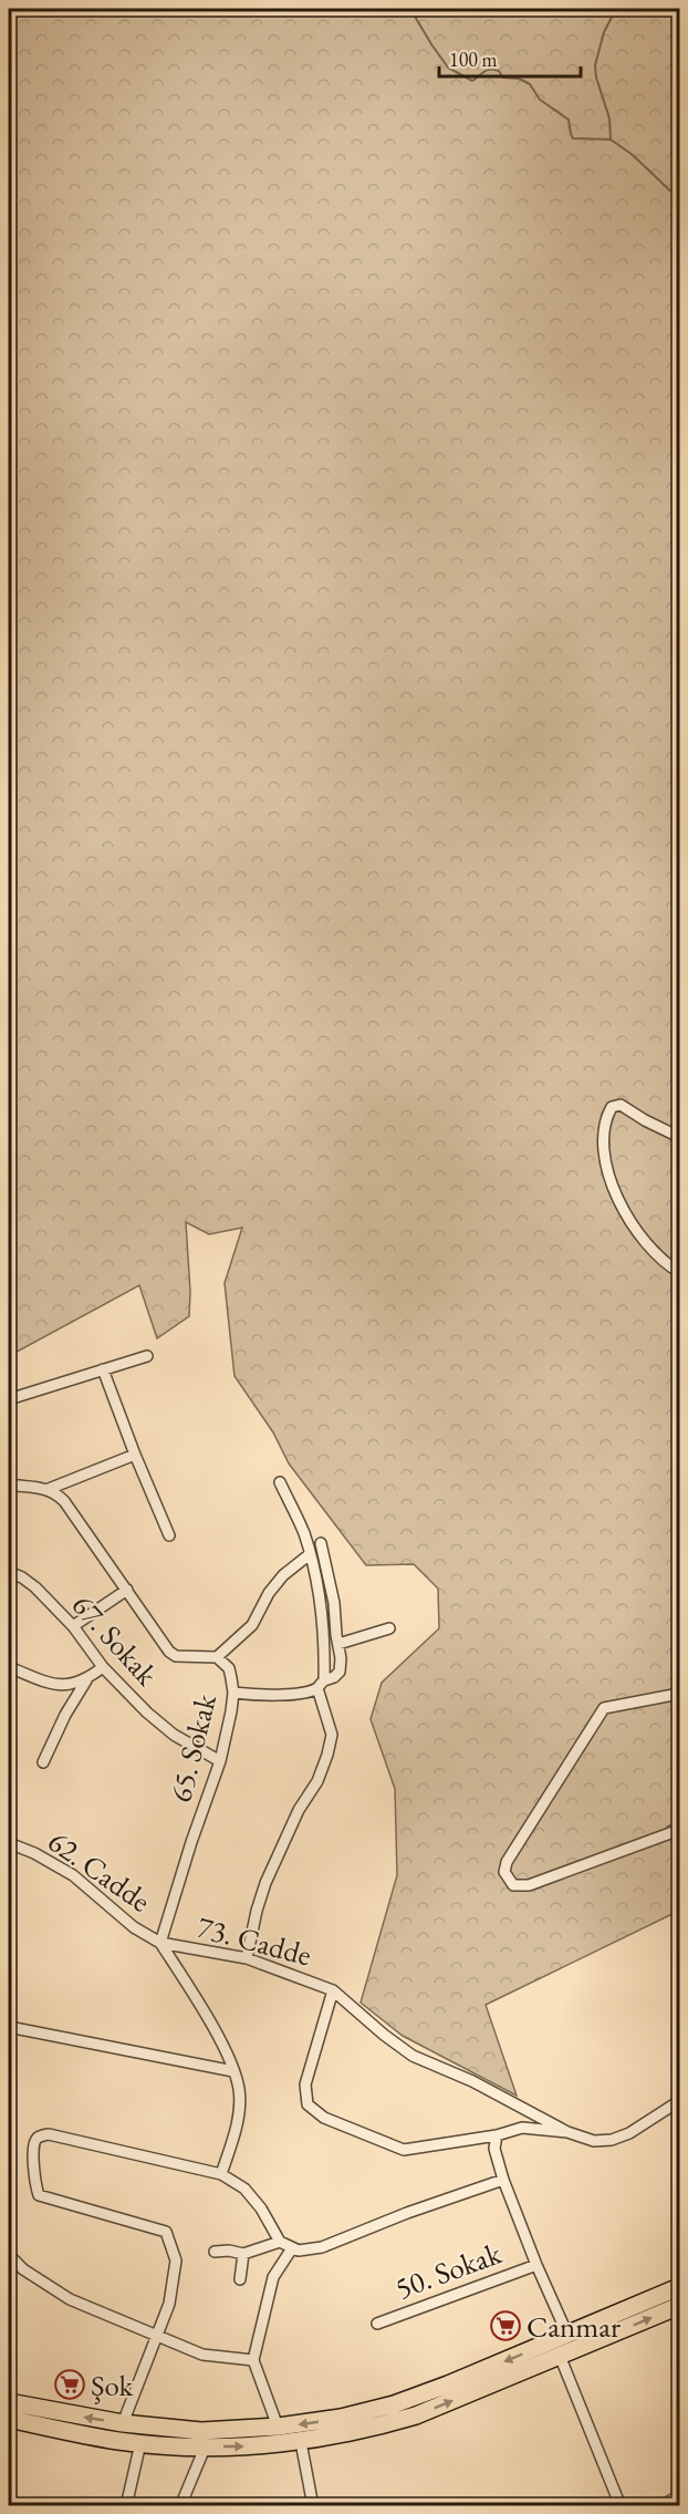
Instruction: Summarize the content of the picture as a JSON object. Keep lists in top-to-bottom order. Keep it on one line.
{"streets":{"street":["67. Sokak","65. Sokak","62. Cadde","73. Cadde","50. Sokak"]},"crossings":[["67. Sokak","65. Sokak"],["65. Sokak","62. Cadde"],["65. Sokak","73. Cadde"],["62. Cadde","73. Cadde"]],"places":{"supermarket":["Canmar","Şok"]},"scale_bar":"100 m"}
